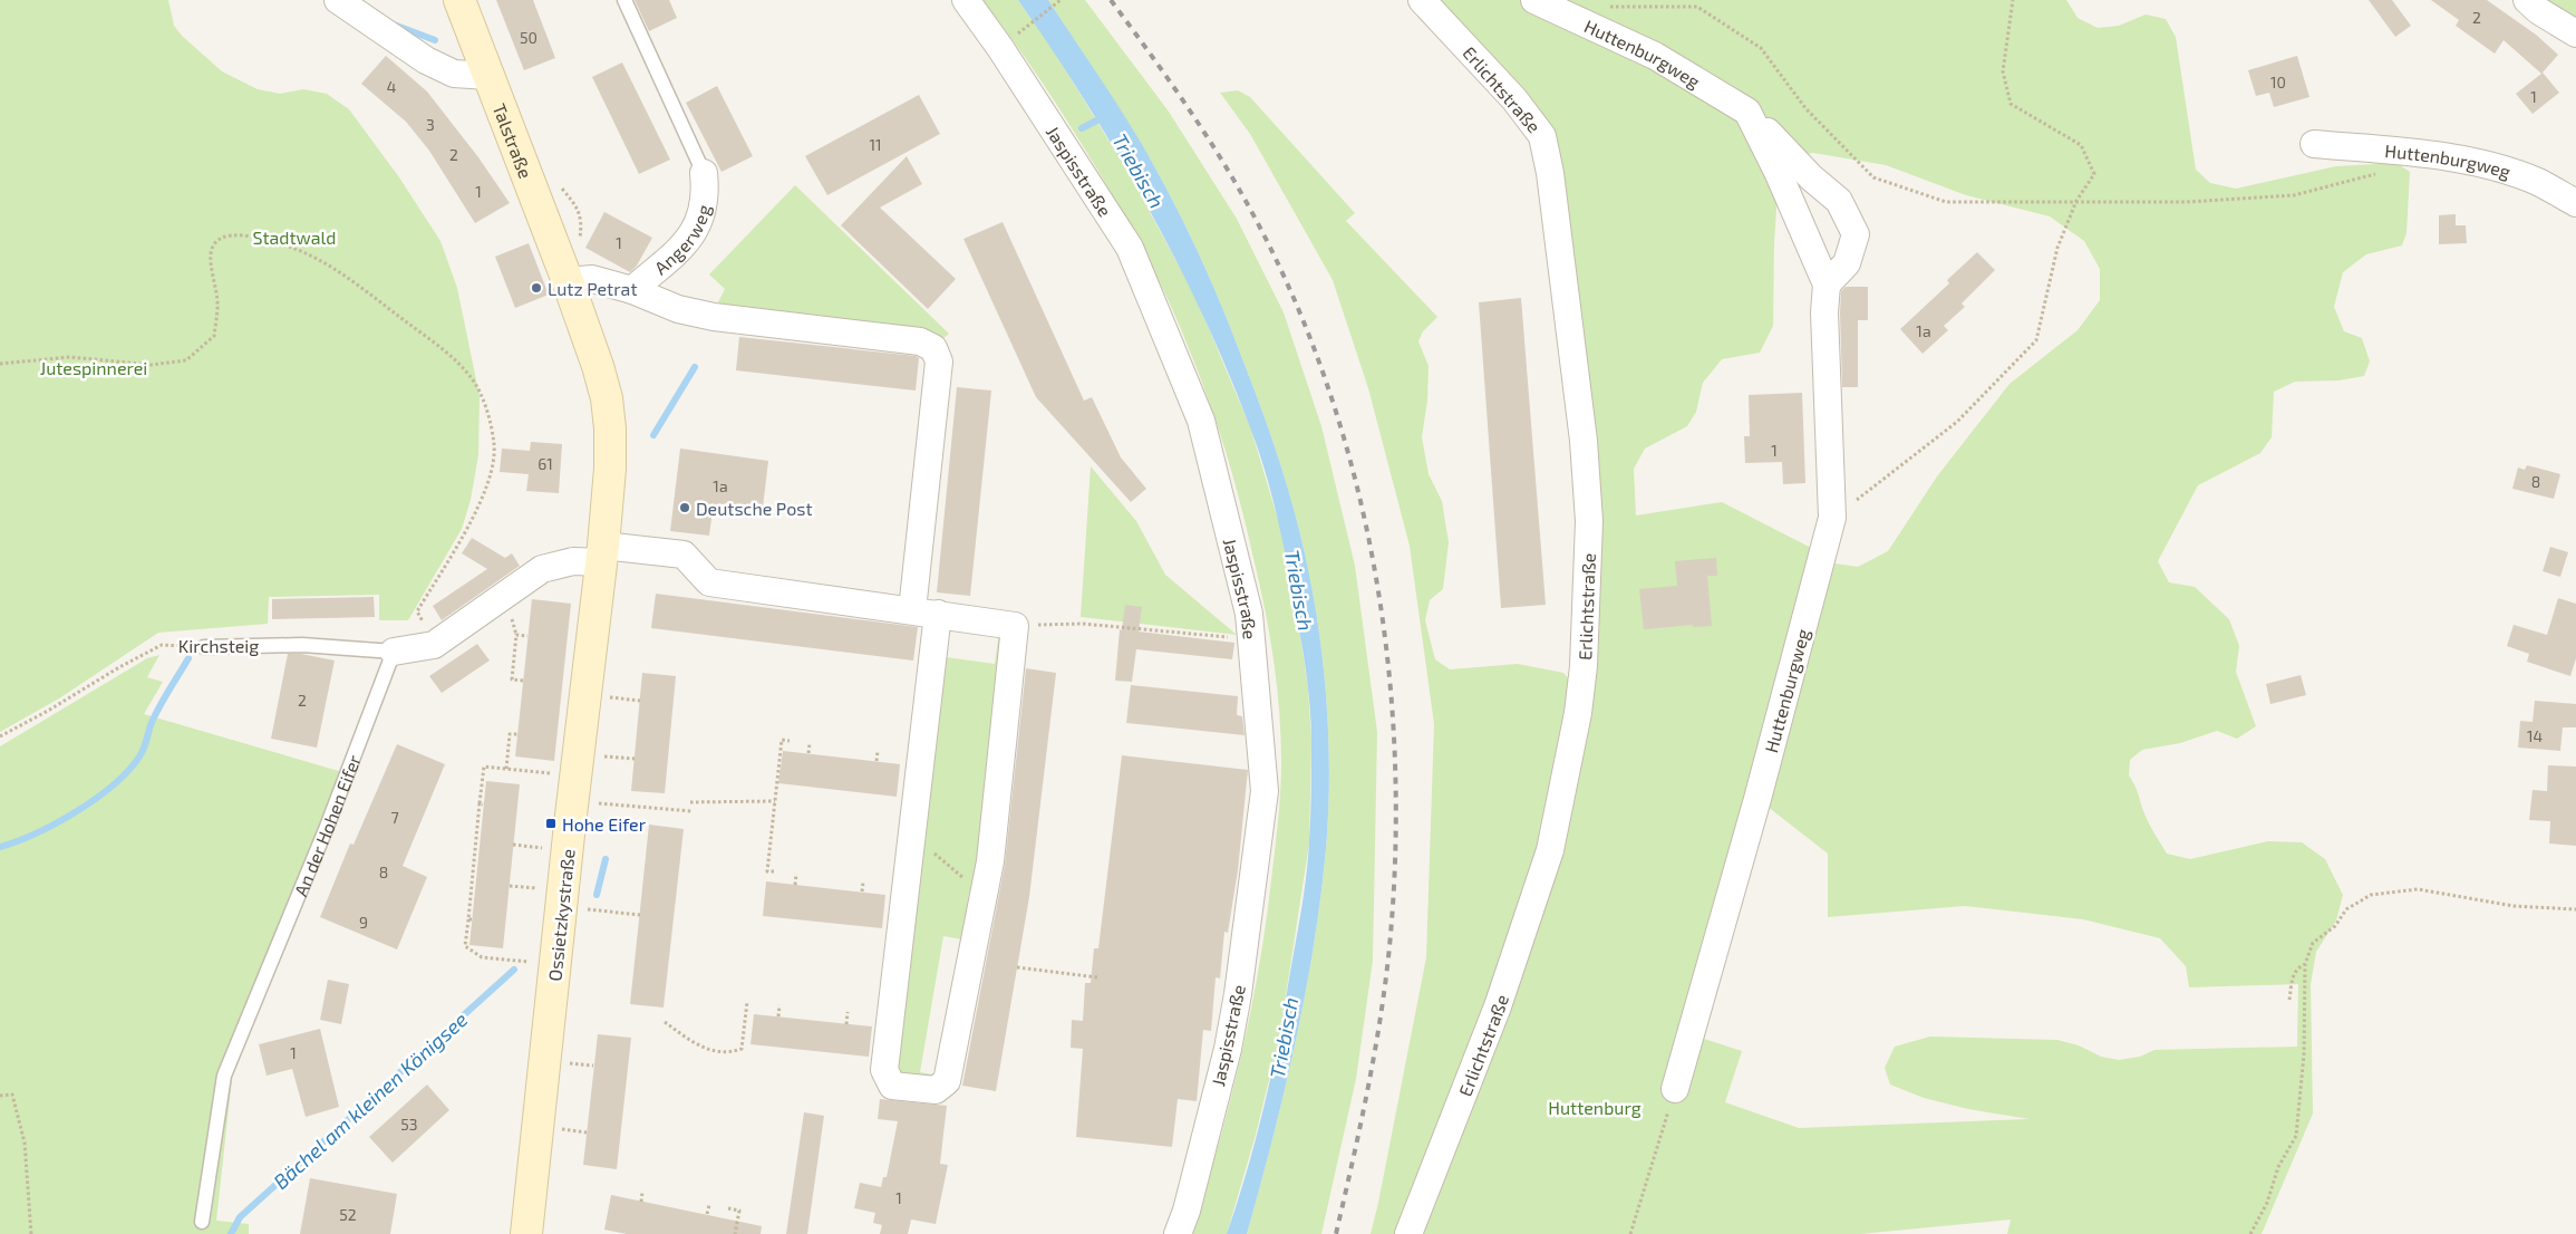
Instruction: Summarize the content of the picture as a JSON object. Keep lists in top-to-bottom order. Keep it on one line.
{"streets":{"main road":["Talstraße","Ossietzkystraße"],"street":["Huttenburgweg","Erlichtstraße","Jaspisstraße","Angerweg"],"lane":["Kirchsteig","An der Hohen Eifer"]},"crossings":[["Talstraße","Ossietzkystraße"],["Kirchsteig","An der Hohen Eifer"]],"water":["Triebisch","Bächel am kleinen Königsee"],"parks":["Stadtwald","Jutespinnerei","Huttenburg"],"places":{"other":["Lutz Petrat","Deutsche Post"],"transit":["Hohe Eifer"]},"house_numbers":["2","50","10","4","1","3","11","2","1","1","1a","1","61","8","1a","2","14","7","8","9","1","53","1","52"]}
